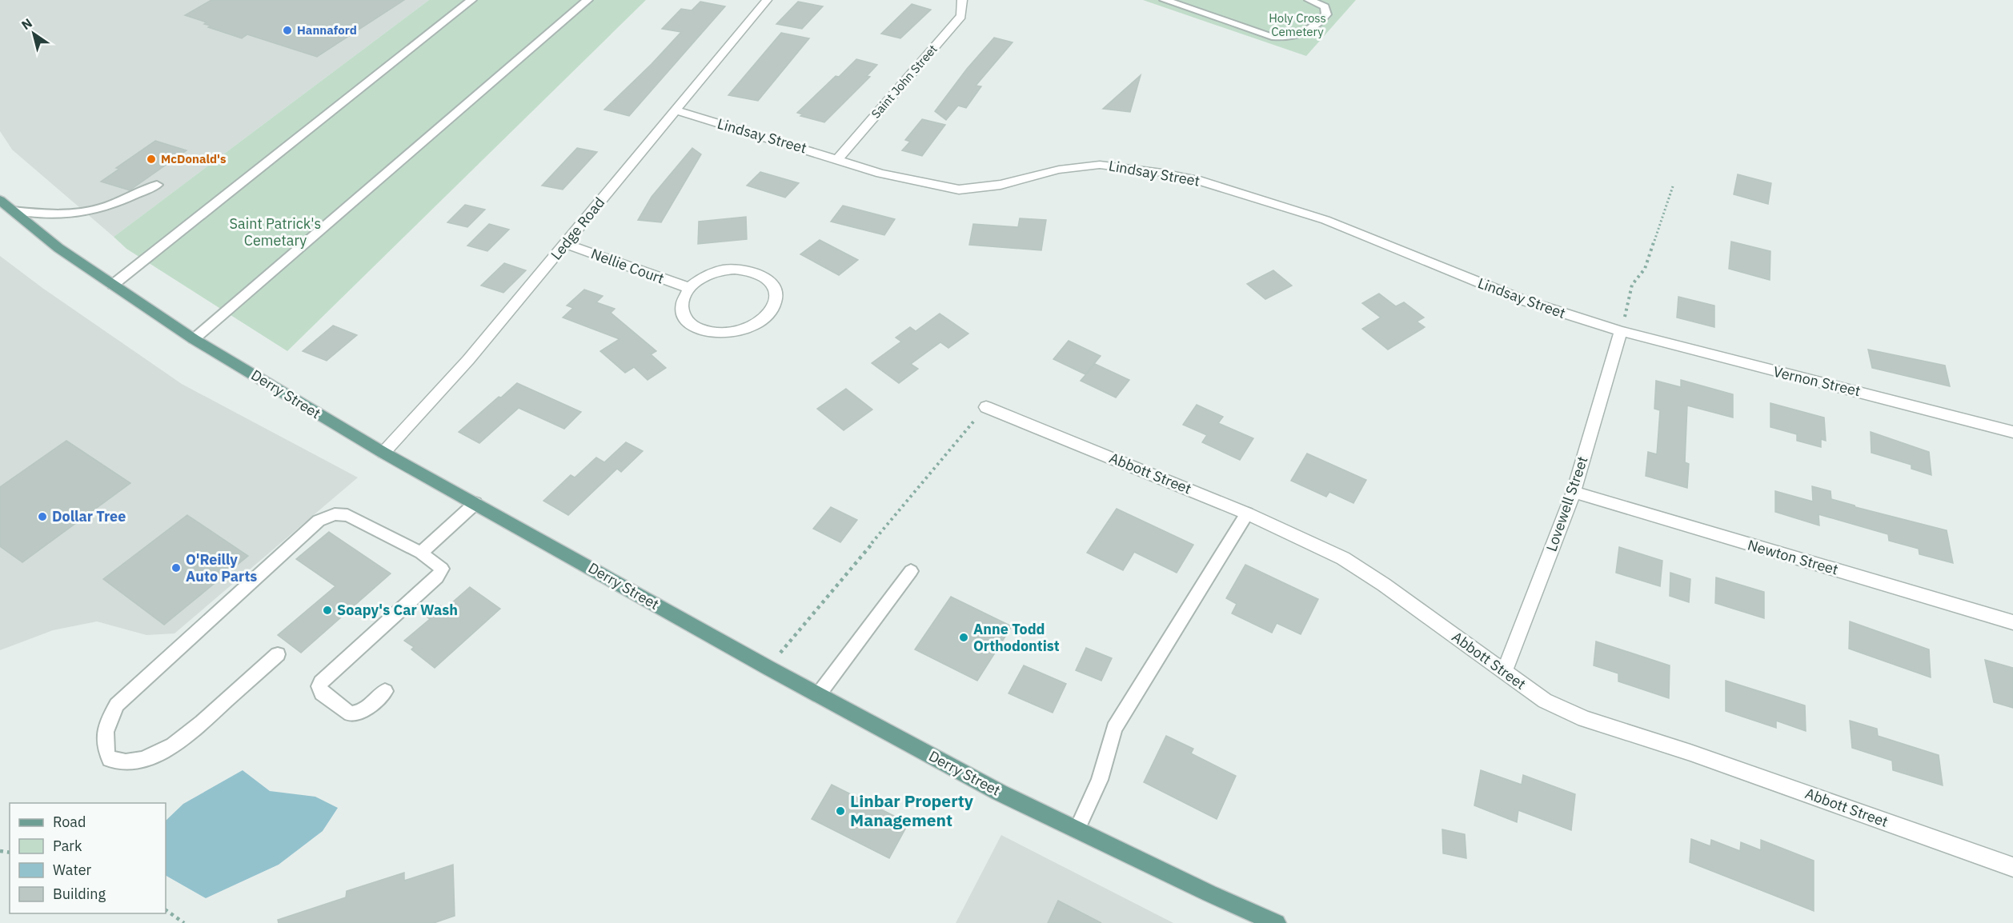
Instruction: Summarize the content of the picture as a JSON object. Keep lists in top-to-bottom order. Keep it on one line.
{"streets":{"main road":["Derry Street"],"street":["Saint John Street","Lindsay Street","Ledge Road","Nellie Court","Vernon Street","Abbott Street","Lovewell Street","Newton Street"]},"crossings":[["Saint John Street","Lindsay Street"],["Lindsay Street","Ledge Road"],["Lindsay Street","Vernon Street"],["Lindsay Street","Lovewell Street"],["Ledge Road","Nellie Court"],["Ledge Road","Derry Street"],["Vernon Street","Lovewell Street"],["Abbott Street","Lovewell Street"],["Lovewell Street","Newton Street"]],"parks":["Holy Cross Cemetery","Saint Patrick's Cemetary"],"places":["Hannaford","McDonald's","Dollar Tree","O'Reilly Auto Parts","Soapy's Car Wash","Anne Todd Orthodontist","Linbar Property Management"],"legend":["Road","Park","Water","Building"],"north":"top left"}
